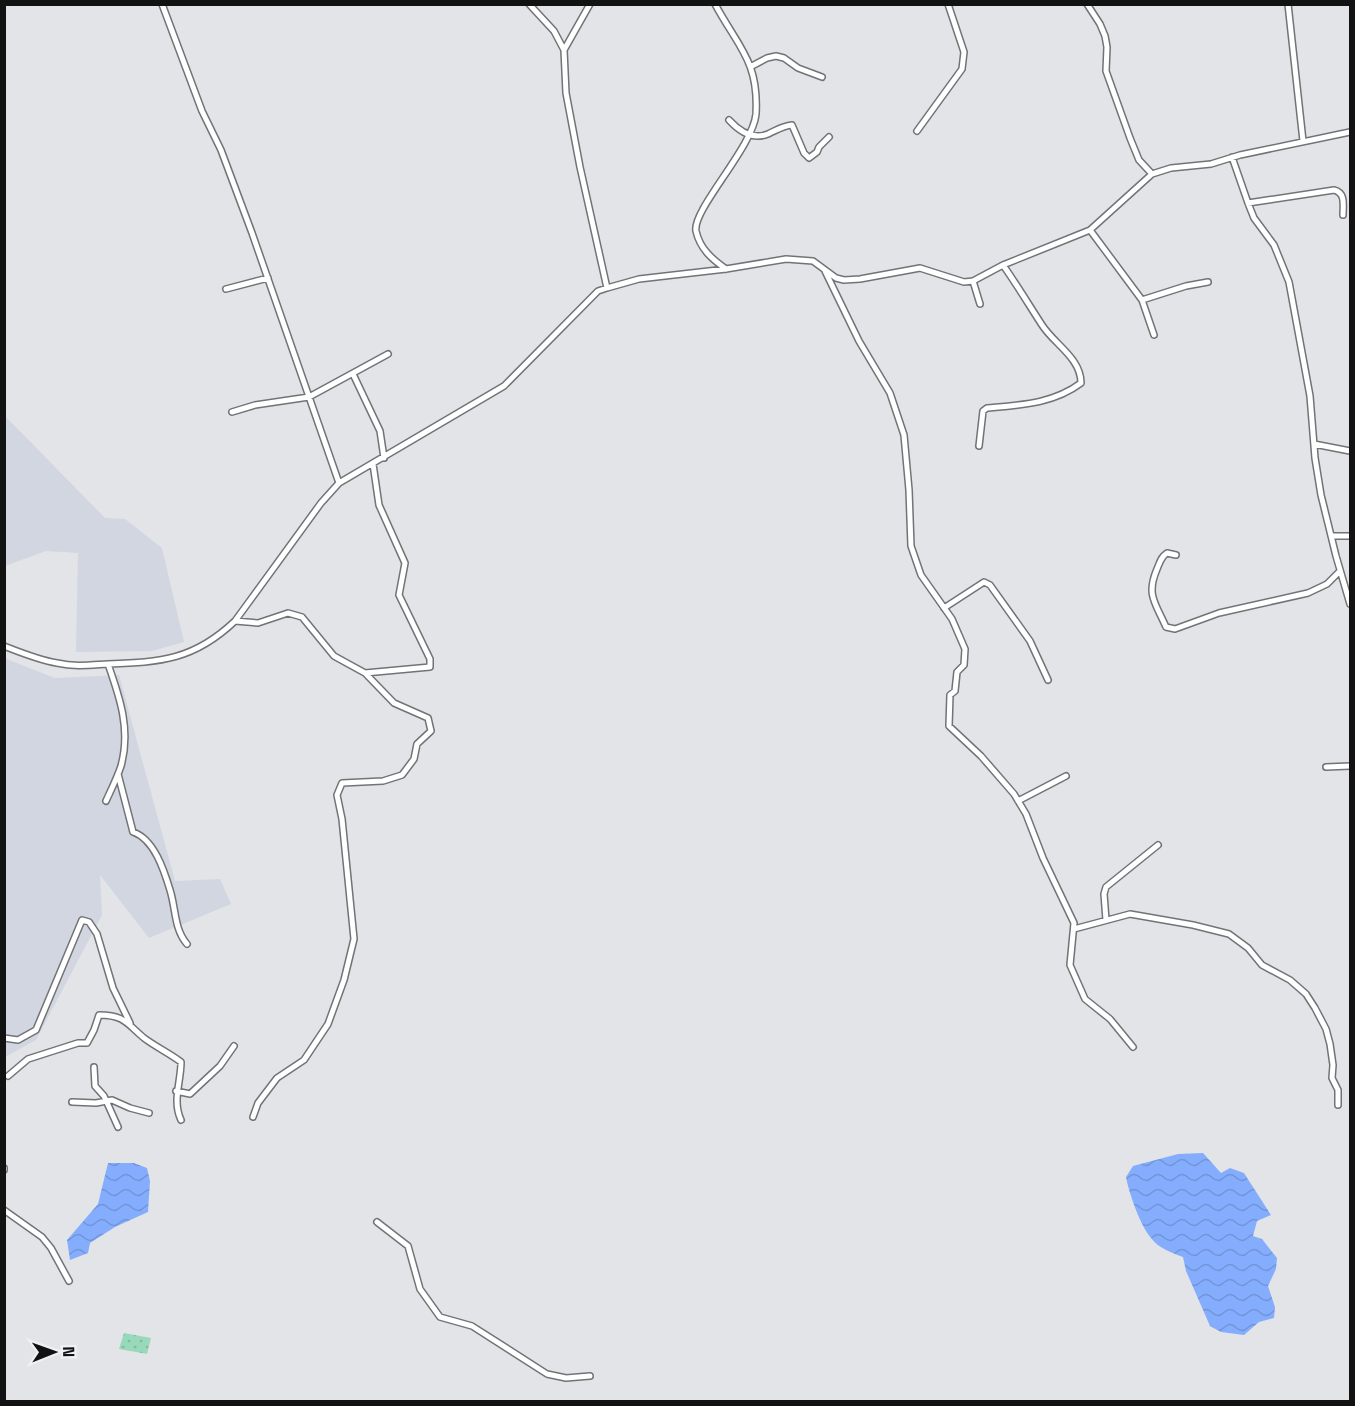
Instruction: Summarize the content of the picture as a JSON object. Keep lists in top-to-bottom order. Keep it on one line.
{"north":"right"}
